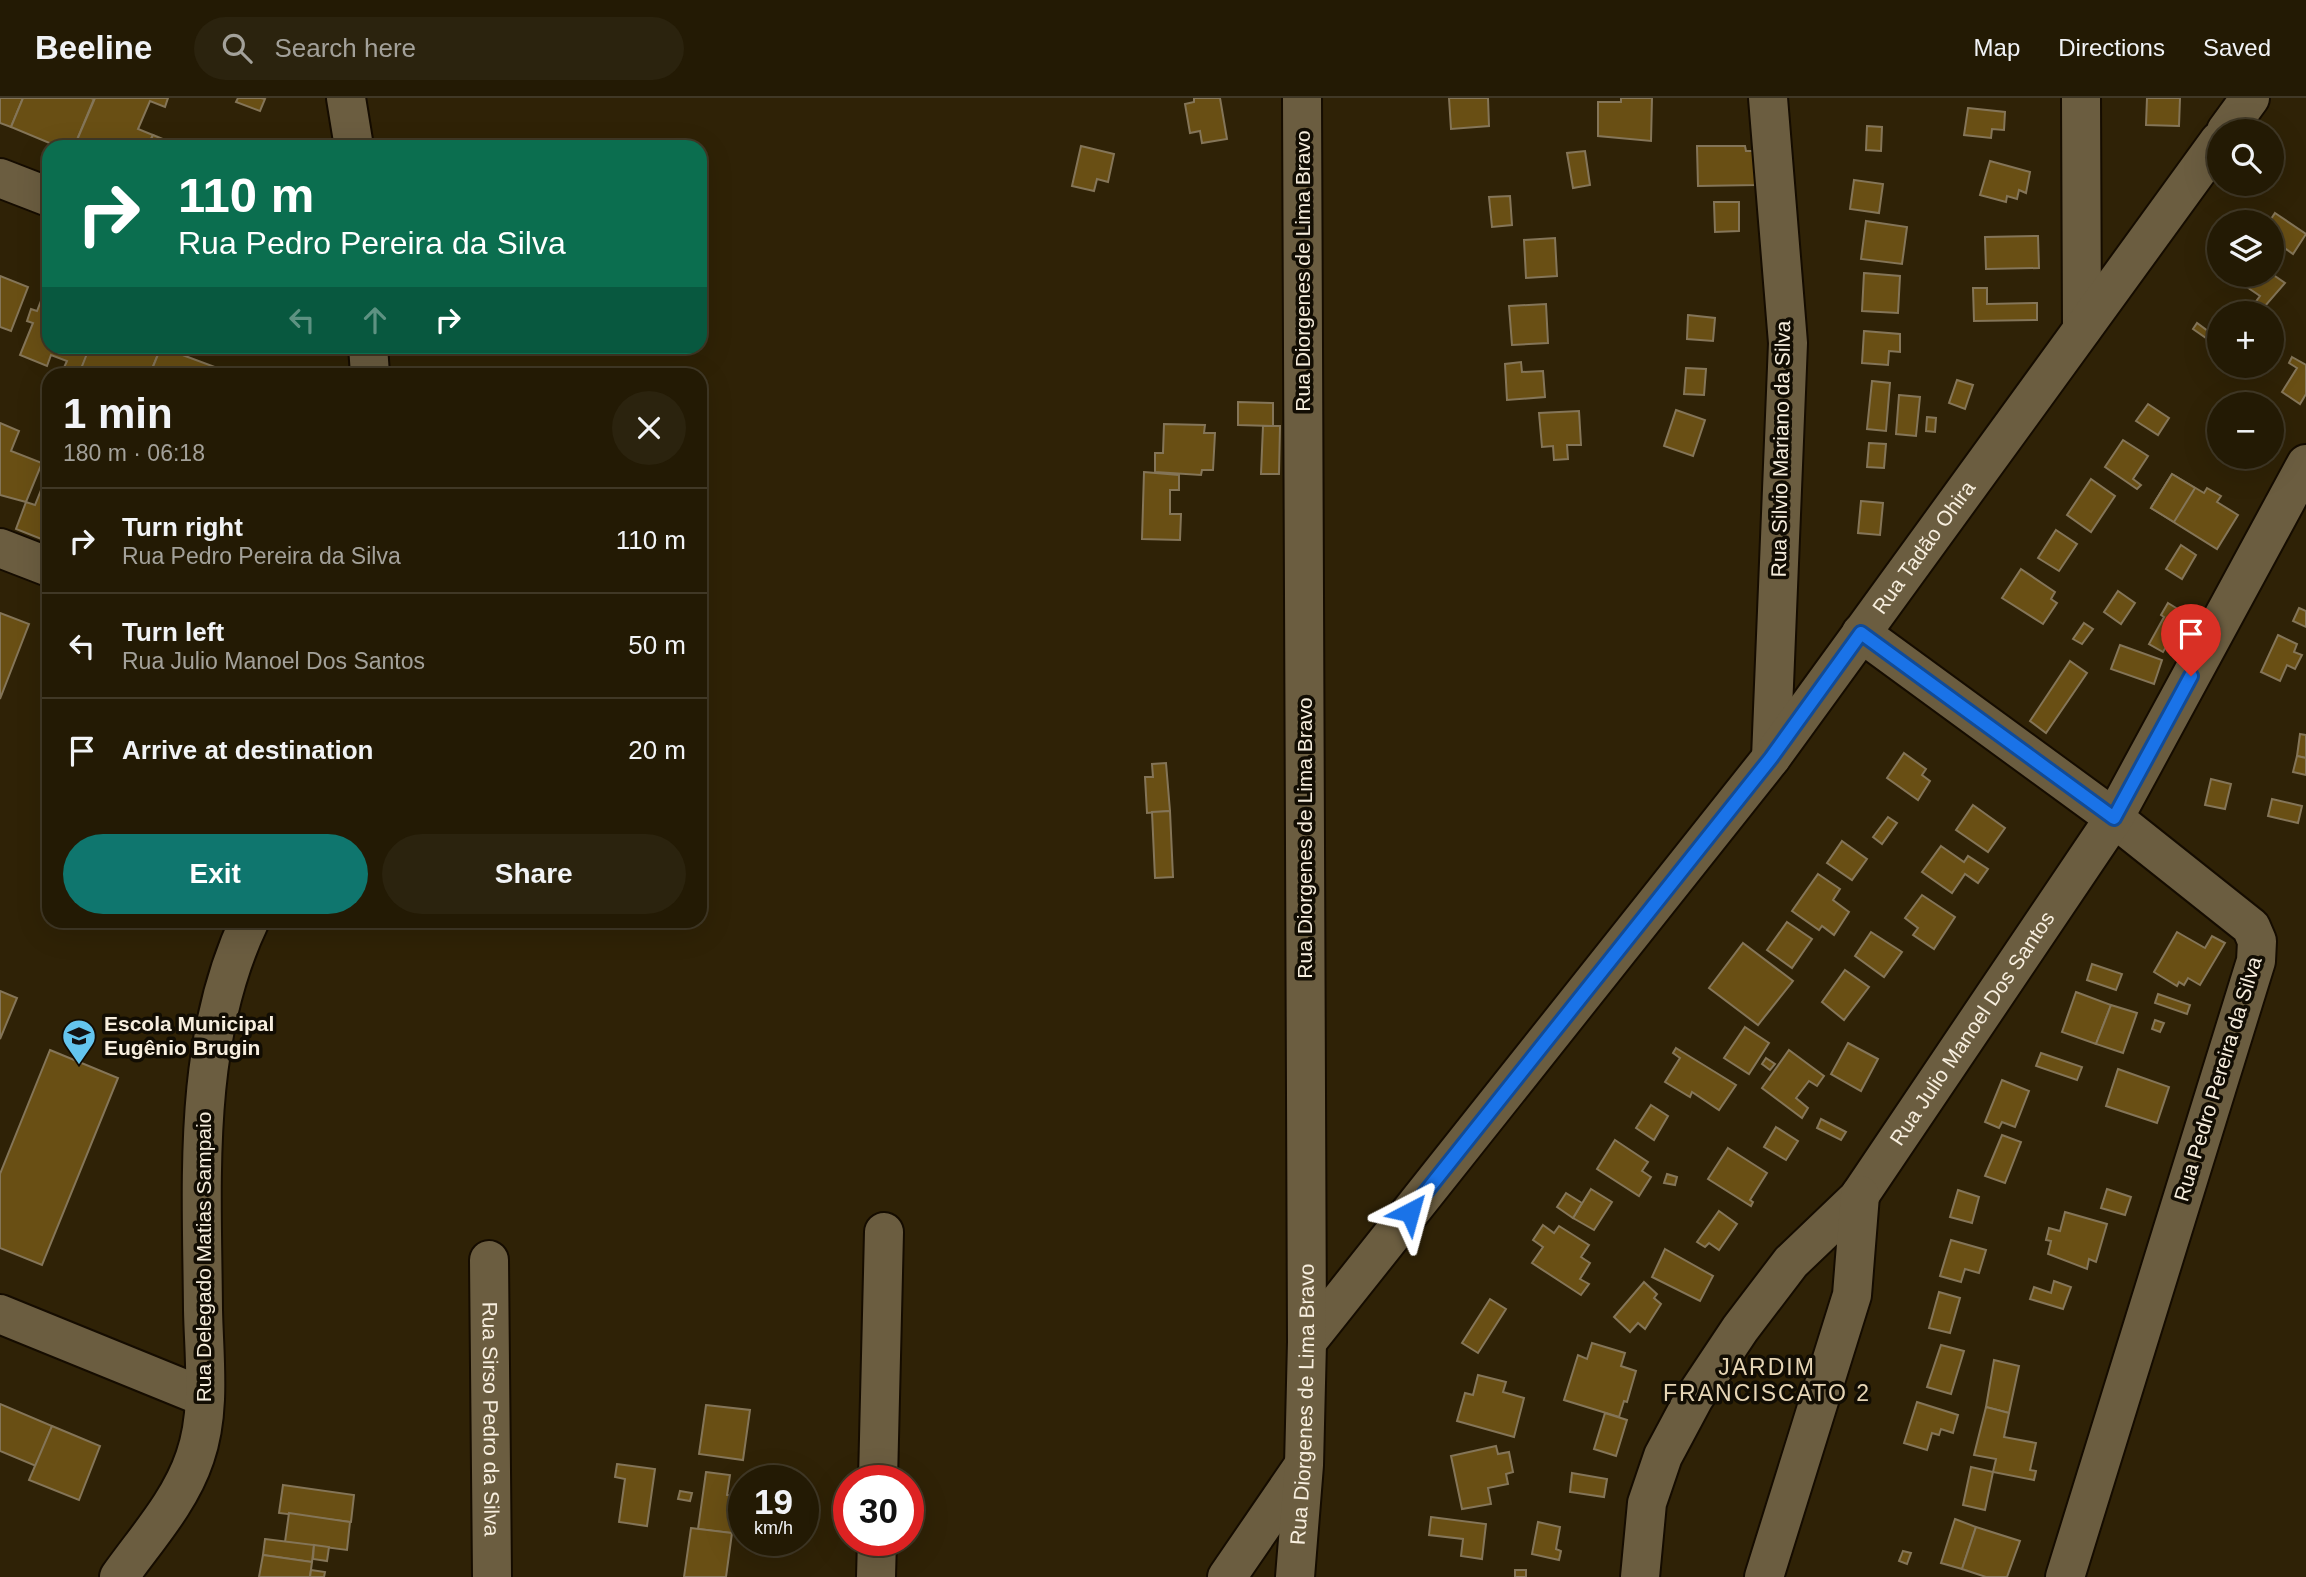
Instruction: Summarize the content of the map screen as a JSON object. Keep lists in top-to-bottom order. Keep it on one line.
{"streets":{"street":["Rua Diorgenes de Lima Bravo","Rua Silvio Mariano da Silva","Rua Tadão Ohira","Rua Julio Manoel Dos Santos","Rua Pedro Pereira da Silva","Rua Delegado Matias Sampaio","Rua Sirso Pedro da Silva"]},"crossings":[["Rua Diorgenes de Lima Bravo","Rua Tadão Ohira"],["Rua Silvio Mariano da Silva","Rua Tadão Ohira"],["Rua Tadão Ohira","Rua Pedro Pereira da Silva"],["Rua Julio Manoel Dos Santos","Rua Pedro Pereira da Silva"]],"districts":["JARDIM FRANCISCATO 2"],"places":{"school or university":["Escola Municipal Eugênio Brugin"]},"page":{"header":"Beeline","search":"Search here","nav":["Map","Directions","Saved"],"map_buttons":["+","−"],"turn":["110 m","Rua Pedro Pereira da Silva"],"heading":["1 min","180 m · 06:18"],"list":[{"name":"Turn right","note":"Rua Pedro Pereira da Silva","value":"110 m"},{"name":"Turn left","note":"Rua Julio Manoel Dos Santos","value":"50 m"},{"name":"Arrive at destination","value":"20 m"}],"buttons":["Exit","Share"],"speed":"19 km/h","limit":"30"}}
